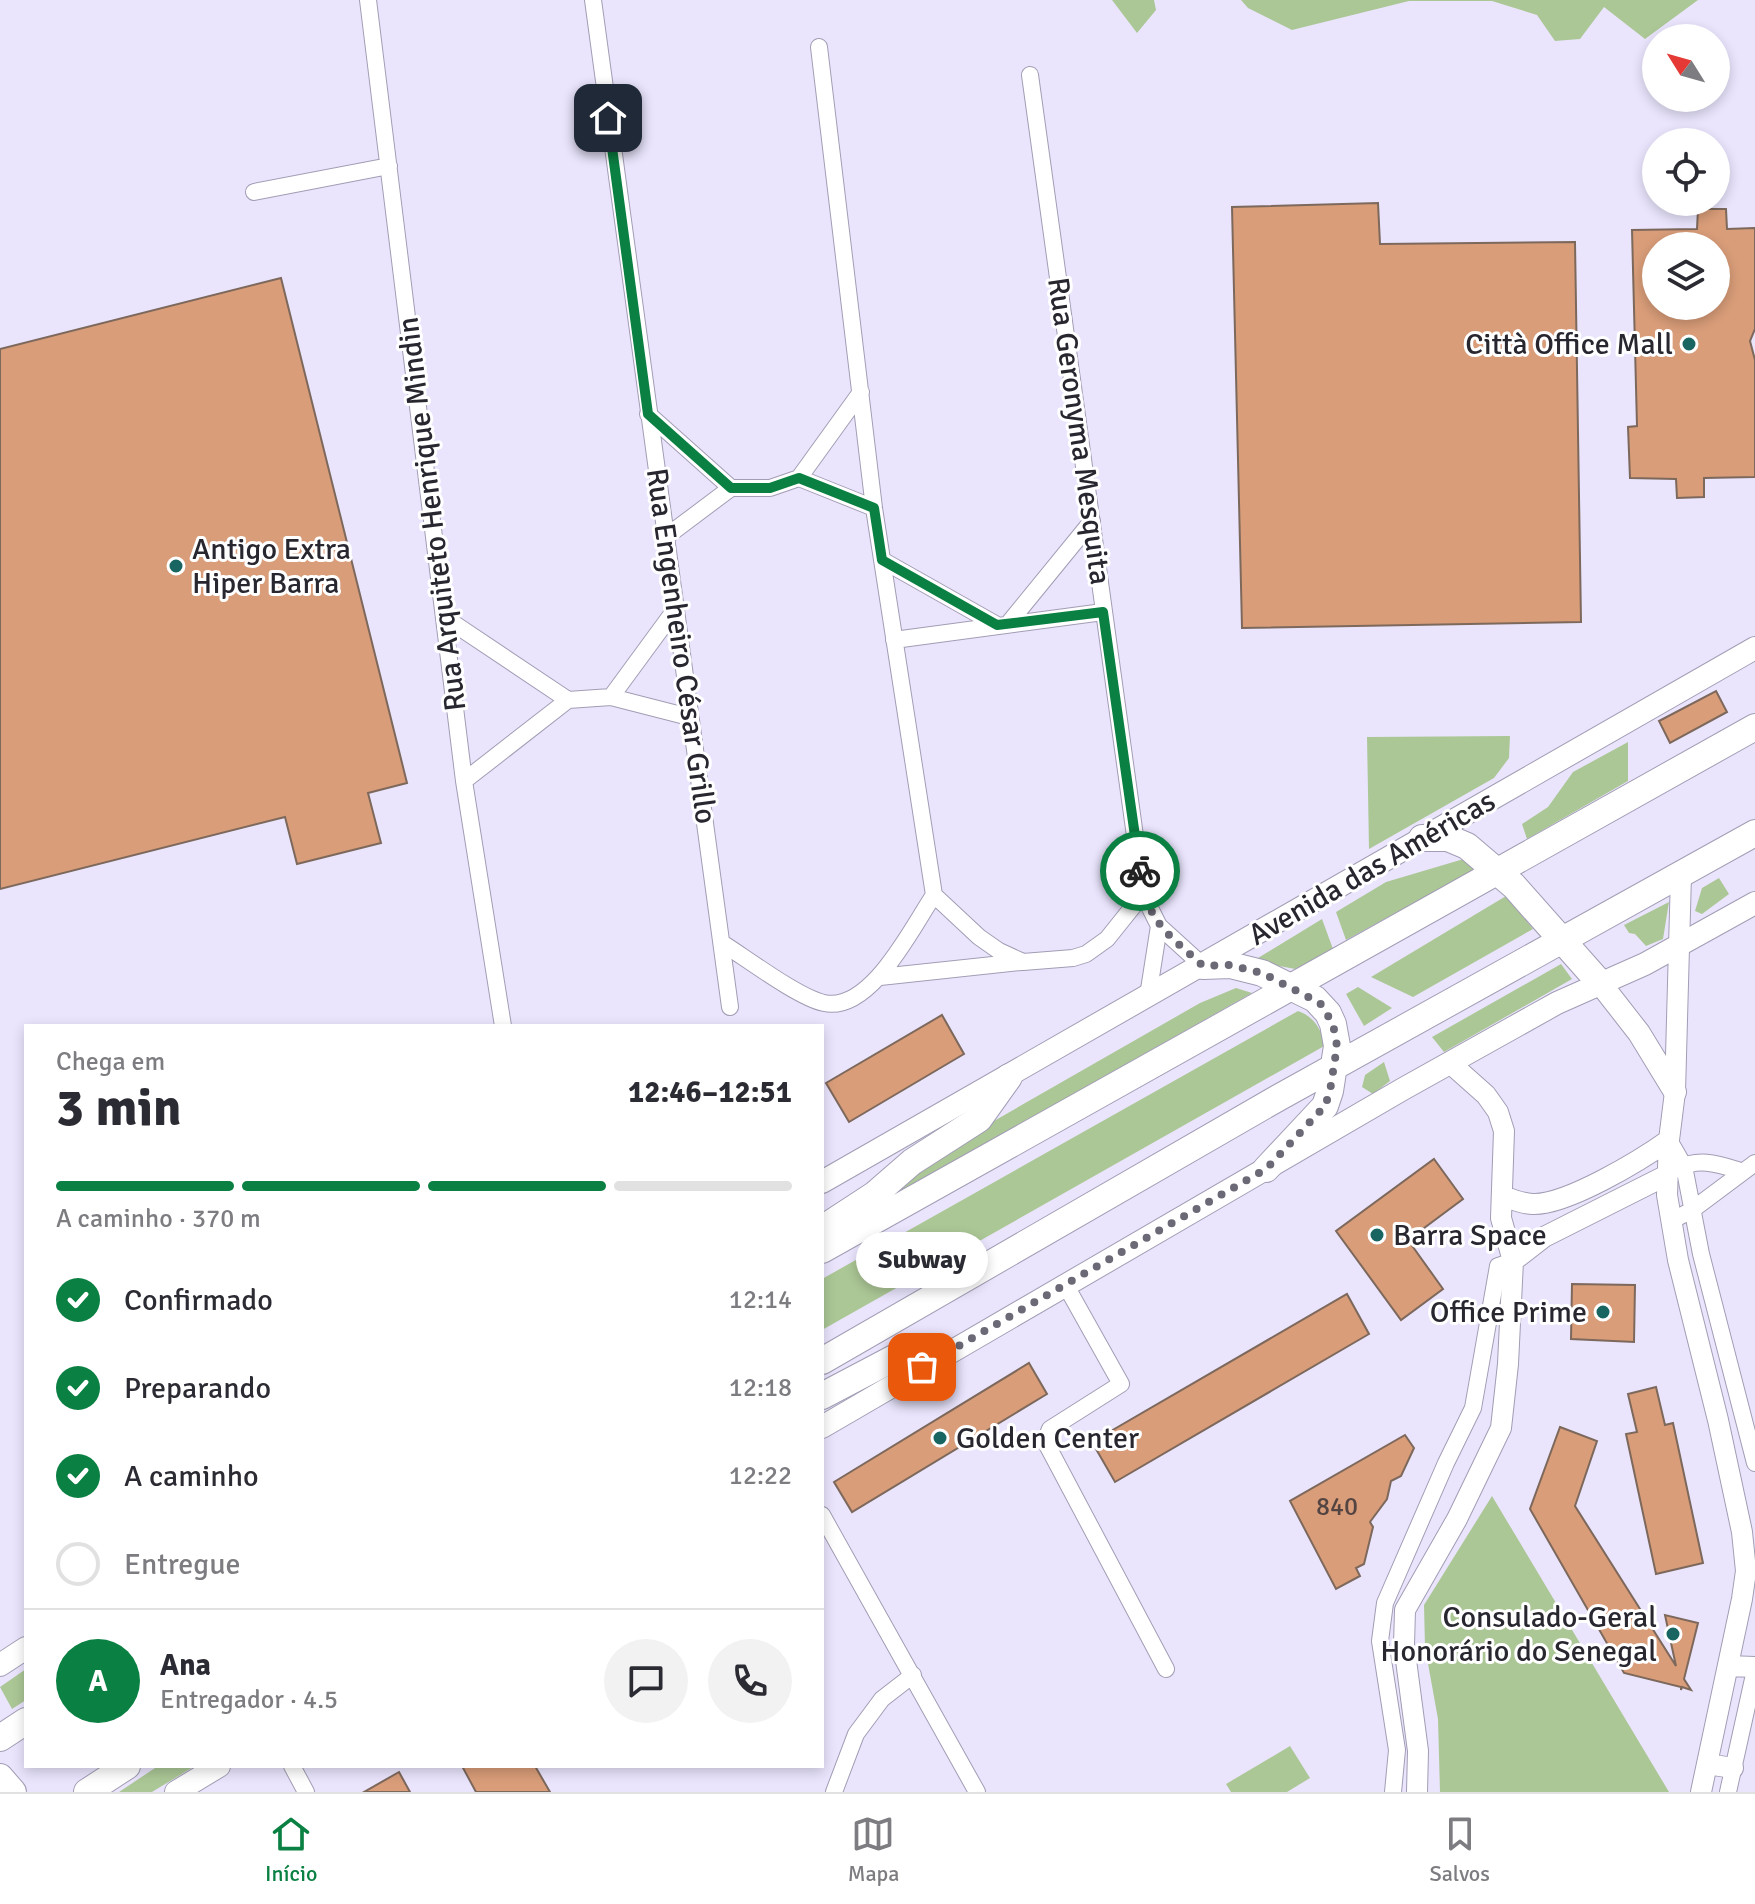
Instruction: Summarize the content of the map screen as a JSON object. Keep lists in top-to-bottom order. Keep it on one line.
{"streets":{"main road":["Avenida das Américas"],"street":["Rua Geronyma Mesquita","Rua Arquiteto Henrique Mindin","Rua Engenheiro César Grillo"]},"crossings":[["Rua Geronyma Mesquita","Avenida das Américas"]],"places":["Città Office Mall","Antigo Extra Hiper Barra","Barra Space","Office Prime","Subway","Golden Center","Consulado-Geral Honorário do Senegal"],"house_numbers":["840"],"north":"top left","page":{"heading":["3 min","Chega em","12:46–12:51"],"panel":["Ana","Entregador · 4.5"],"bar":"A caminho · 370 m","bubble":"Subway","list":[["Confirmado","12:14"],["Preparando","12:18"],["A caminho","12:22"],"Entregue"],"round":"A","tabs":["Início","Mapa","Salvos"]}}
